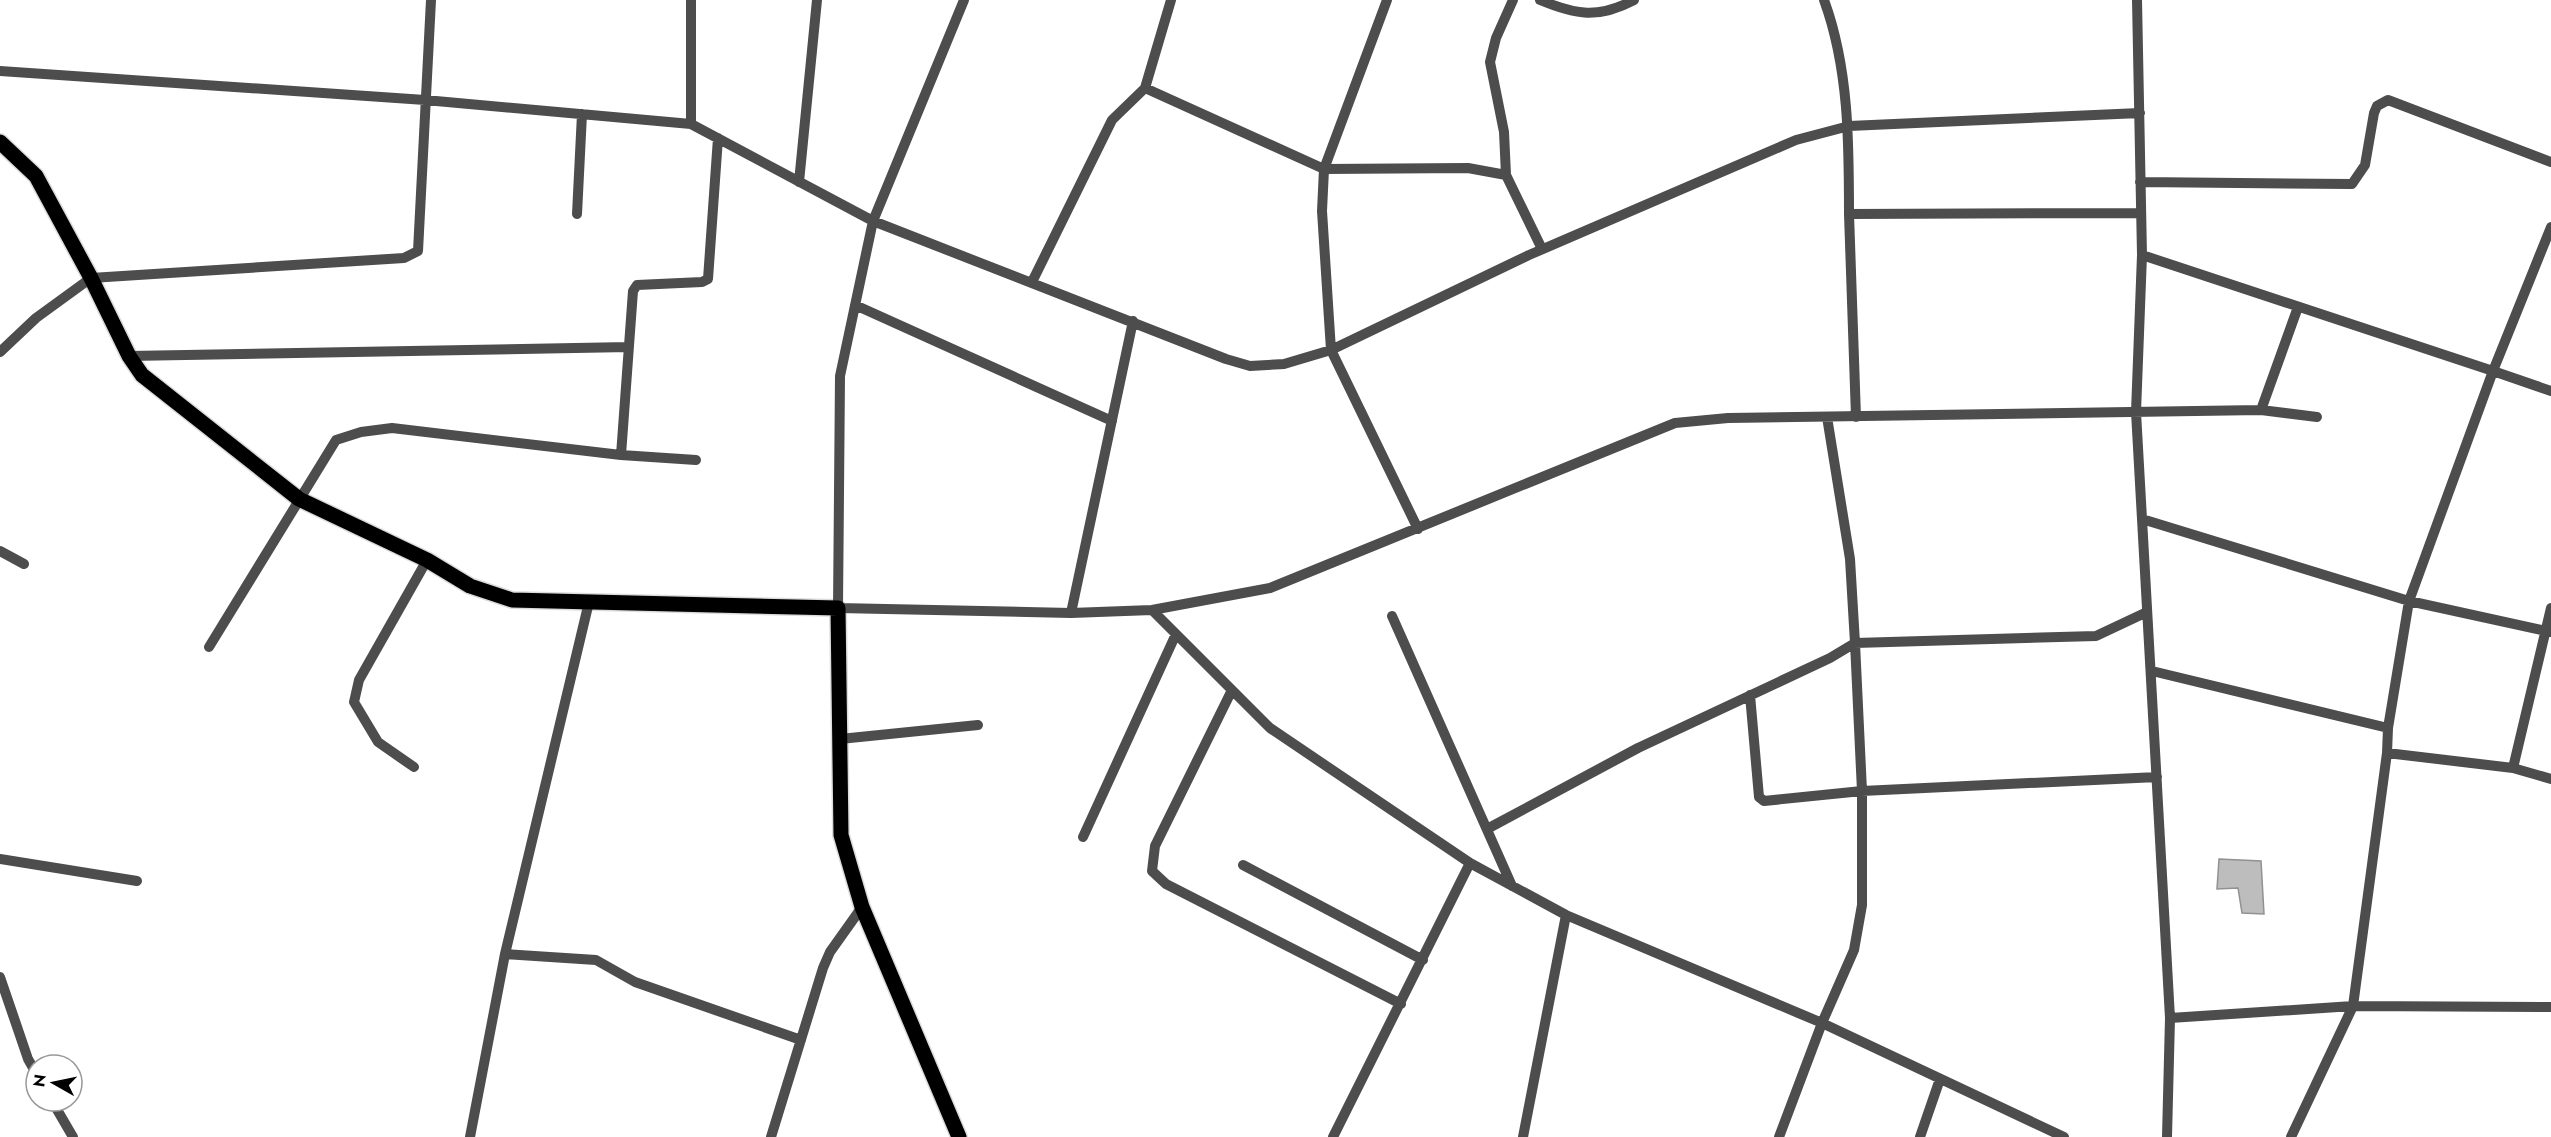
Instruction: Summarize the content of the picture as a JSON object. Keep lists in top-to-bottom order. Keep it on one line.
{"north":"left"}
